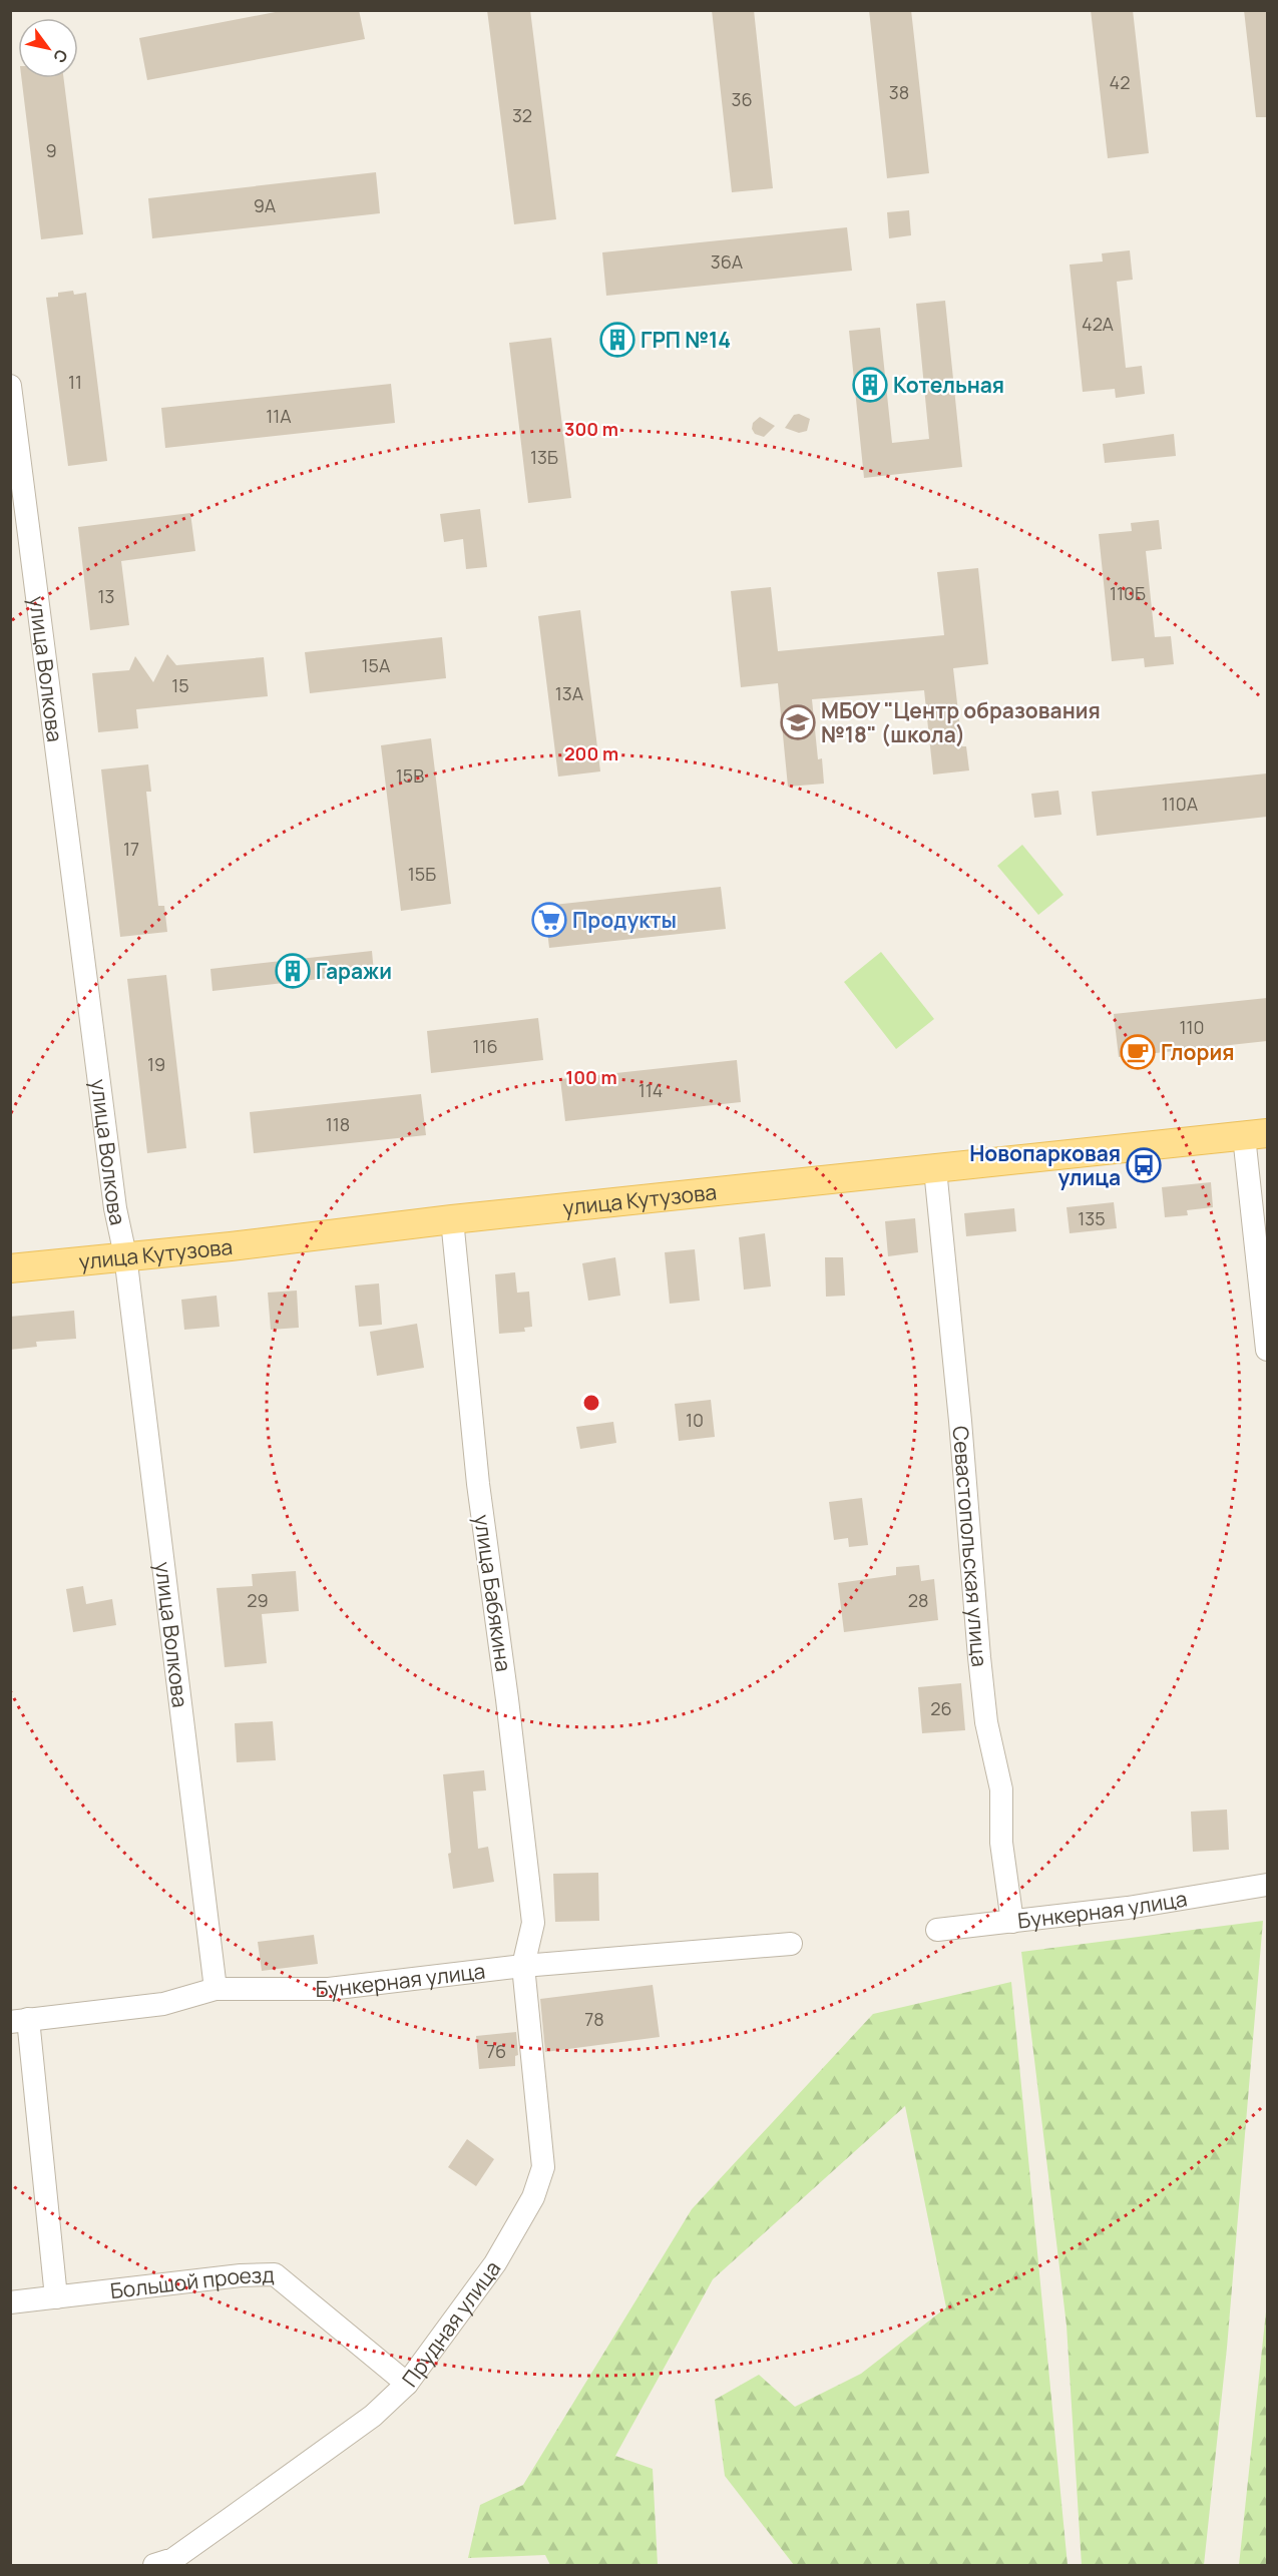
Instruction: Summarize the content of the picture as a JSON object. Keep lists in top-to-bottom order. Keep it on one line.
{"streets":{"main road":["улица Кутузова"],"street":["улица Волкова","Севастопольская улица","улица Бабякина","Бункерная улица","Большой проезд","Прудная улица"]},"crossings":[["улица Волкова","улица Кутузова"],["улица Волкова","Бункерная улица"],["улица Кутузова","Севастопольская улица"],["улица Кутузова","улица Бабякина"],["Севастопольская улица","Бункерная улица"],["улица Бабякина","Бункерная улица"],["улица Бабякина","Прудная улица"],["Бункерная улица","Прудная улица"],["Большой проезд","Прудная улица"]],"places":{"building":["ГРП №14","Котельная","Гаражи"],"school or university":["МБОУ \"Центр образования №18\" (школа)"],"supermarket":["Продукты"],"cafe":["Глория"],"bus stop":["Новопарковая улица"]},"house_numbers":["42","38","36","32","9","9А","36А","42А","11","11А","13Б","110Б","13","15А","15","13А","15В","110А","17","15Б","110","116","19","114","118","135","10","29","28","26","78","76"],"north":"bottom right","rings":["300 m","200 m","100 m"]}
